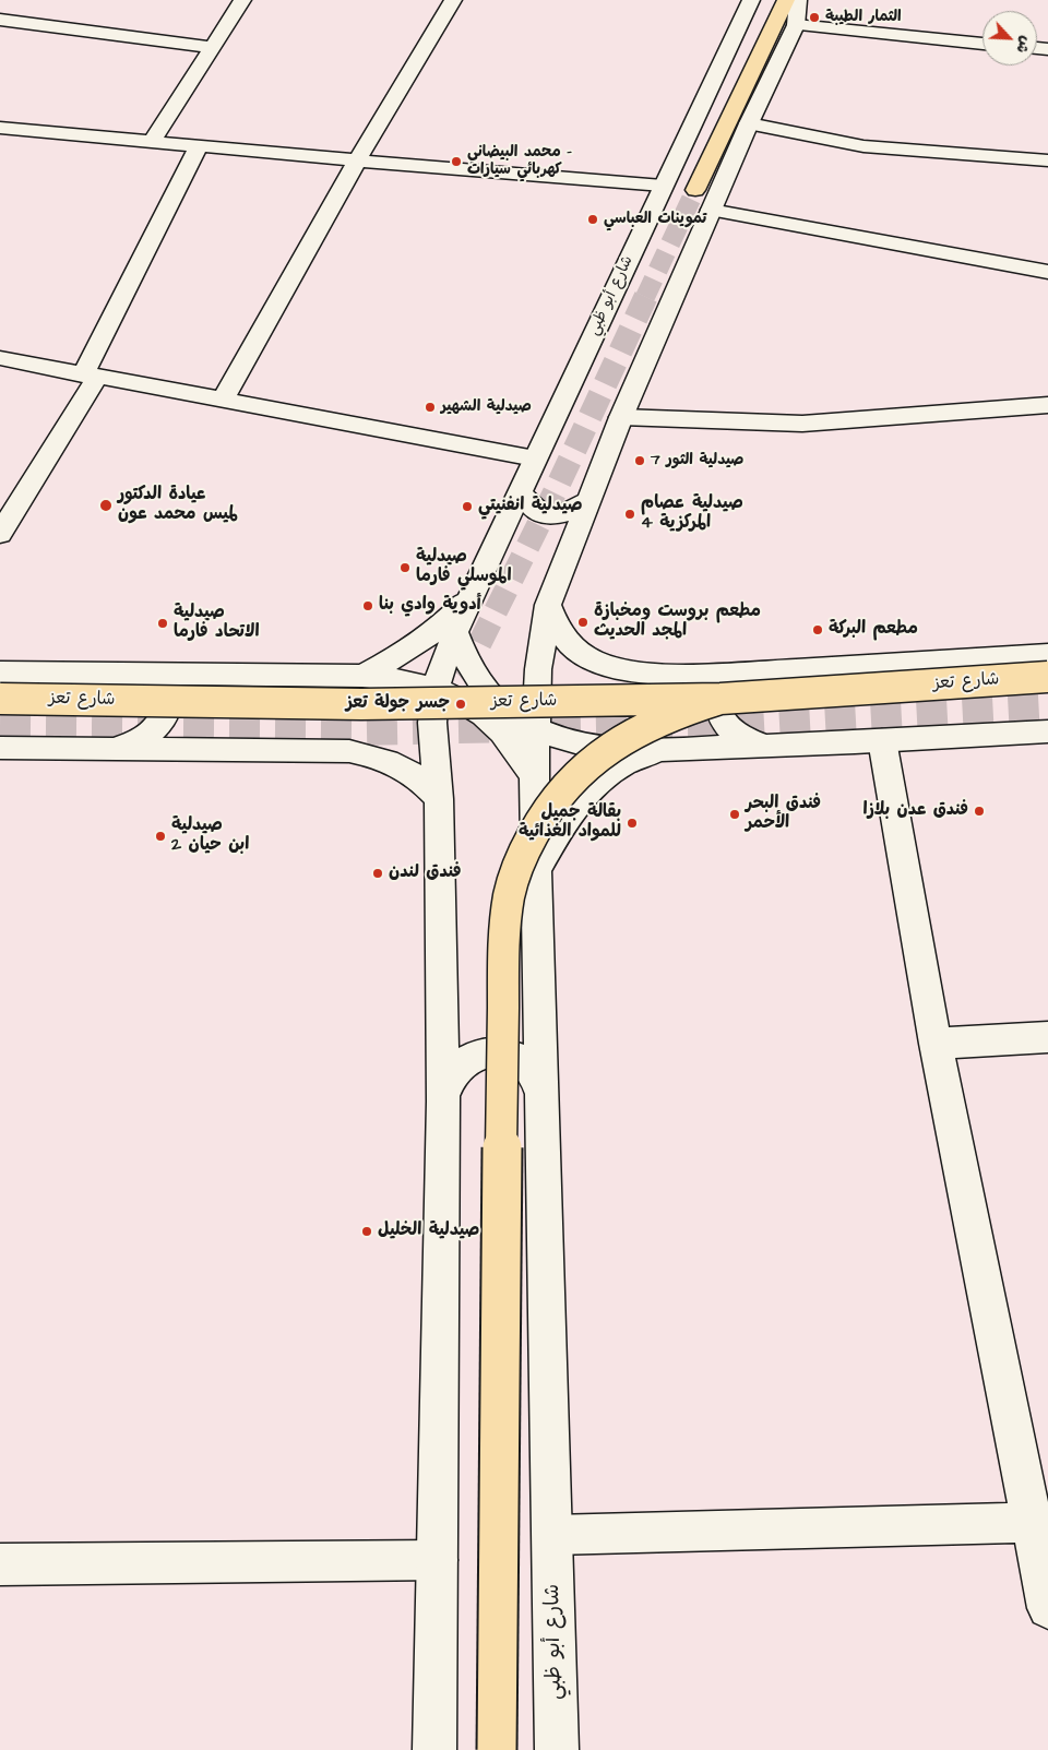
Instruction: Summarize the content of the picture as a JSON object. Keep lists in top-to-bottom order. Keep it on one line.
{"streets":{"main road":["شارع أبو ظبي","شارع تعز"]},"places":["الثمار الطيبة","محمد البيضاني - كهربائي سيارات","تموينات العباسي","صيدلية الشهير","صيدلية الثور 7","عيادة الدكتور لميس محمد عون","صيدلية انفنيتي","صيدلية عصام المركزية 4","صيدلية الموسلي فارما","أدوية وادي بنا","مطعم بروست ومخبازة المجد الحديث","صيدلية الاتحاد فارما","مطعم البركة","جسر جولة تعز","فندق عدن بلازا","فندق البحر الأحمر","بقالة جميل للمواد الغذائية","صيدلية ابن حيان 2","فندق لندن","صيدلية الخليل"],"north":"bottom right"}
